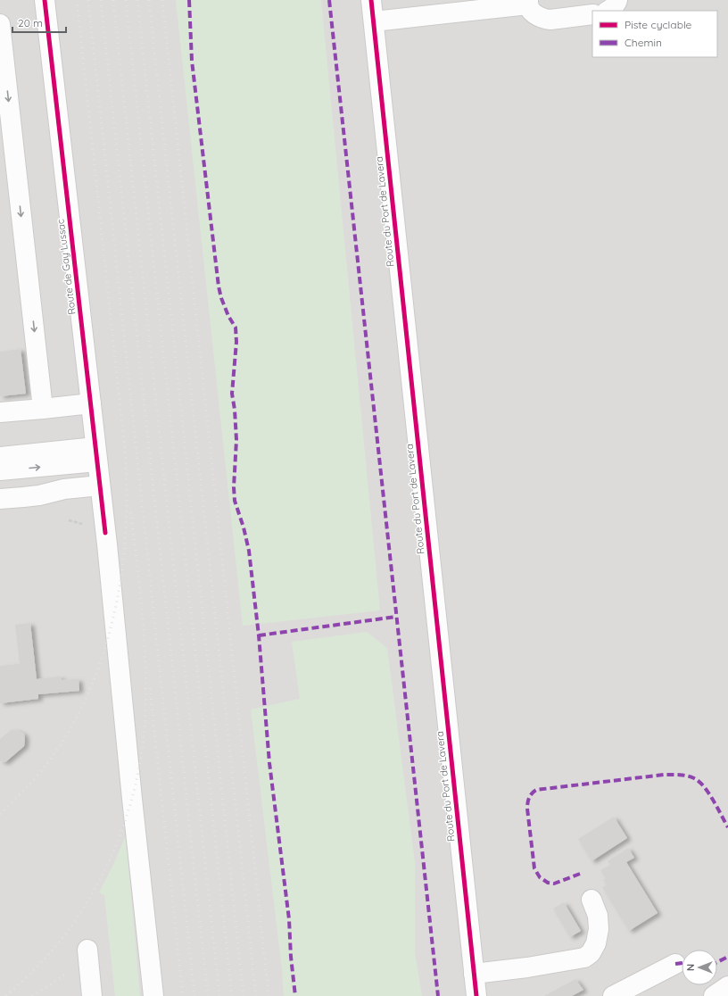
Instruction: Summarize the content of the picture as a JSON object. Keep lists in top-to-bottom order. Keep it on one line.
{"streets":{"street":["Route du Port de Lavera","Route de Gay Lussac"]},"legend":["Piste cyclable","Chemin"],"scale_bar":"20 m","north":"left"}
